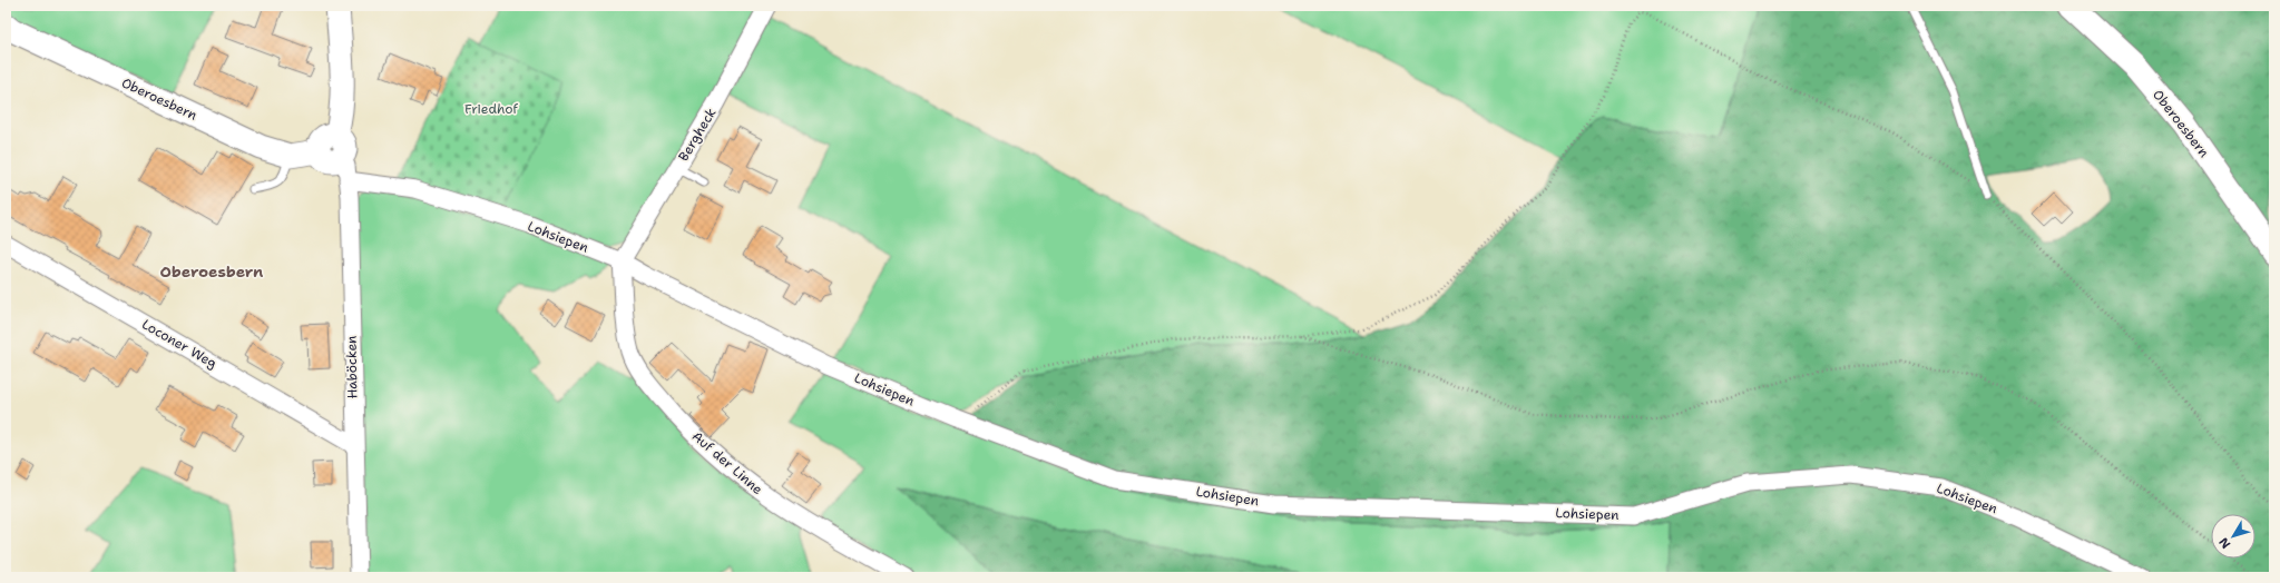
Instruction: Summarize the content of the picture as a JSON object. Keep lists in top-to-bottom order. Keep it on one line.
{"streets":{"street":["Oberoesbern","Bergheck","Lohsiepen","Loconer Weg","Haböcken","Auf der Linne"]},"crossings":[["Oberoesbern","Haböcken"],["Bergheck","Lohsiepen"],["Bergheck","Auf der Linne"],["Lohsiepen","Haböcken"],["Lohsiepen","Auf der Linne"],["Loconer Weg","Haböcken"]],"districts":["Oberoesbern"],"parks":["Friedhof"],"north":"bottom left"}
